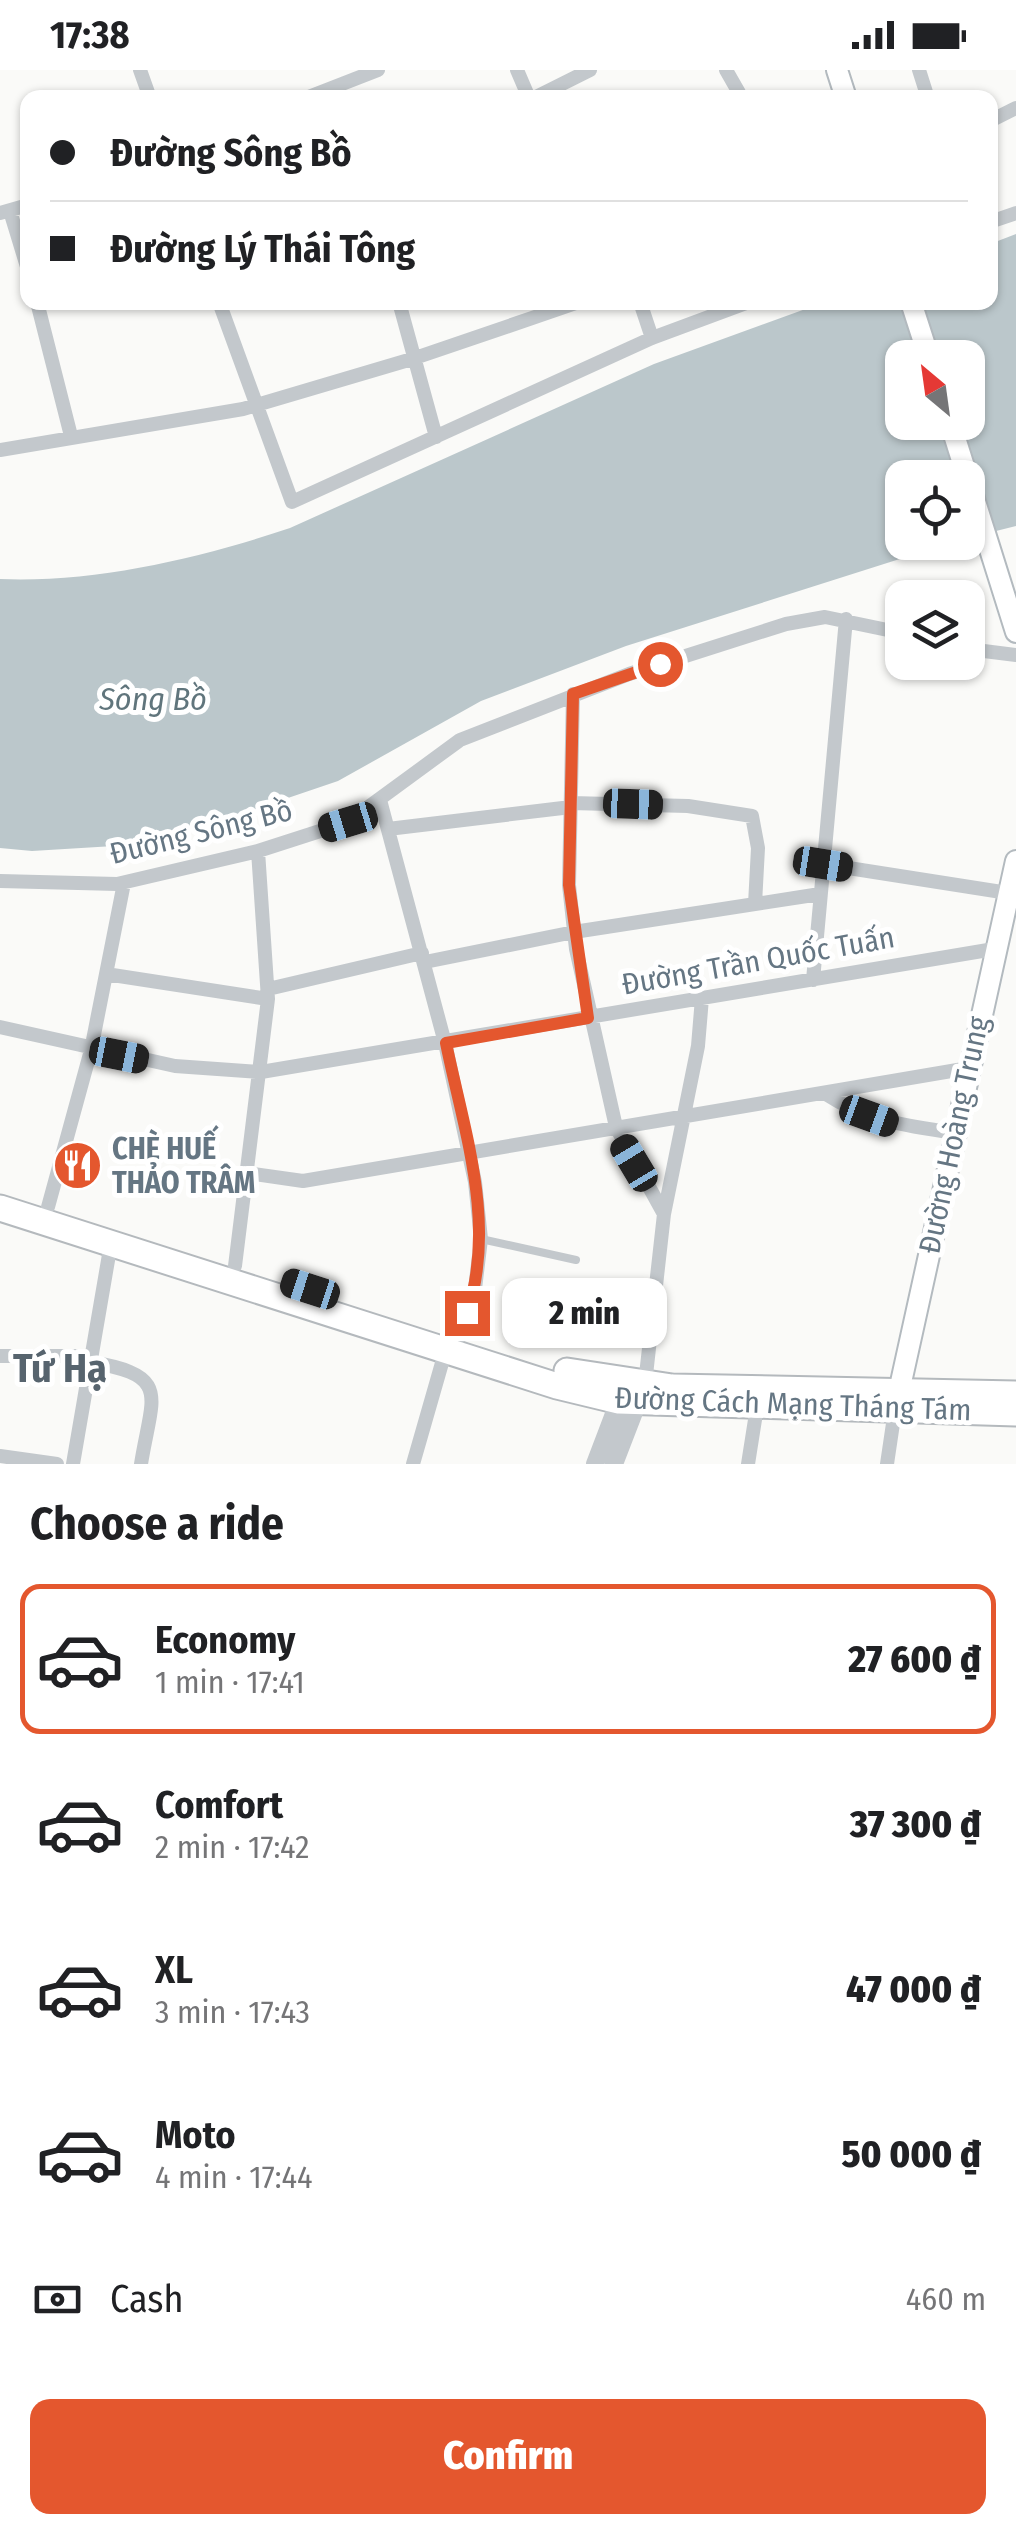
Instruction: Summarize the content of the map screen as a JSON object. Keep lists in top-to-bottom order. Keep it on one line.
{"streets":{"highway":["Đường Cách Mạng Tháng Tám"],"main road":["Đường Hoàng Trung"],"street":["Đường Sông Bồ","Đường Trần Quốc Tuấn"]},"crossings":[["Đường Trần Quốc Tuấn","Đường Hoàng Trung"],["Đường Hoàng Trung","Đường Cách Mạng Tháng Tám"]],"districts":["Tứ Hạ"],"water":["Sông Bồ"],"places":{"restaurant":["CHÈ HUẾ THẢO TRÂM"]},"north":"top left","page":{"status":"17:38","banner":["Đường Sông Bồ","Đường Lý Thái Tông"],"bubble":"2 min","heading":"Choose a ride","list":[{"name":"Economy","note":"1 min · 17:41","value":"27 600 ₫"},{"name":"Comfort","note":"2 min · 17:42","value":"37 300 ₫"},{"name":"XL","note":"3 min · 17:43","value":"47 000 ₫"},{"name":"Moto","note":"4 min · 17:44","value":"50 000 ₫"}],"pay":["Cash","460 m"],"buttons":"Confirm"}}
